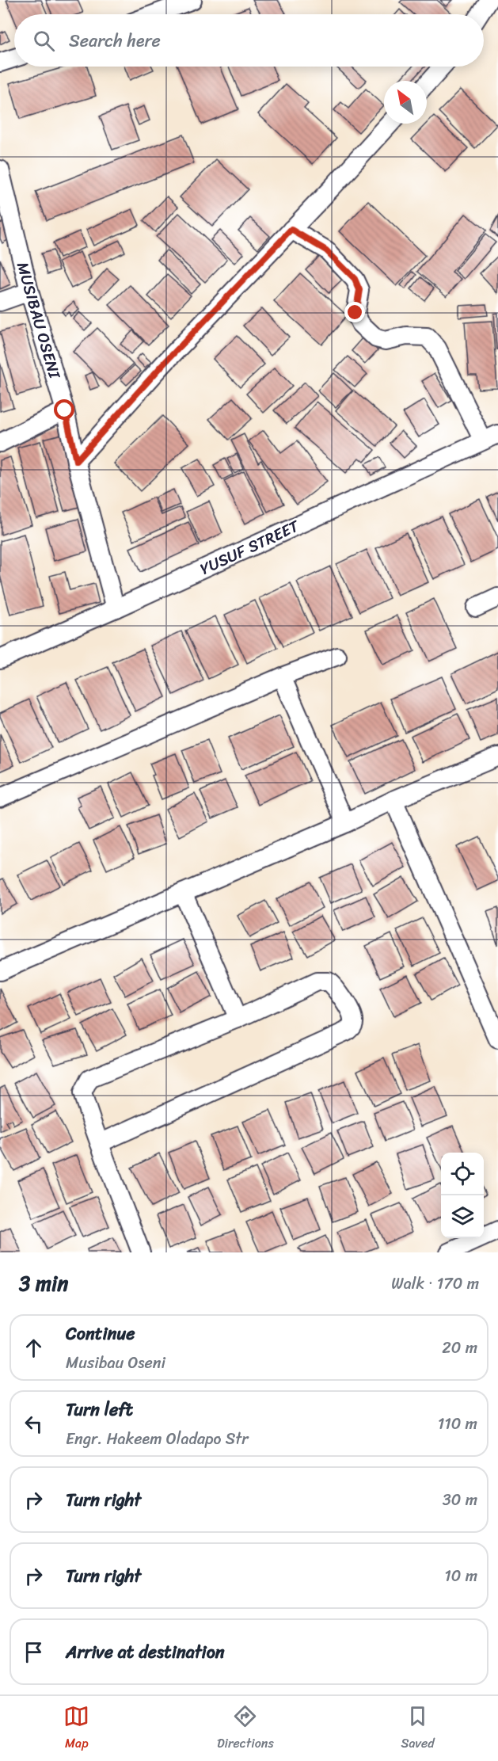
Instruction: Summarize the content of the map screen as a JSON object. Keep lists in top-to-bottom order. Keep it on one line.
{"streets":{"street":["MUSIBAU OSENI","YUSUF STREET"]},"crossings":[["MUSIBAU OSENI","YUSUF STREET"]],"north":"top left","page":{"search":"Search here","heading":["3 min","Walk · 170 m"],"list":[["Continue","Musibau Oseni","20 m"],["Turn left","Engr. Hakeem Oladapo Str","110 m"],["Turn right","30 m"],["Turn right","10 m"],"Arrive at destination"],"nav":["Map","Directions","Saved"]}}
